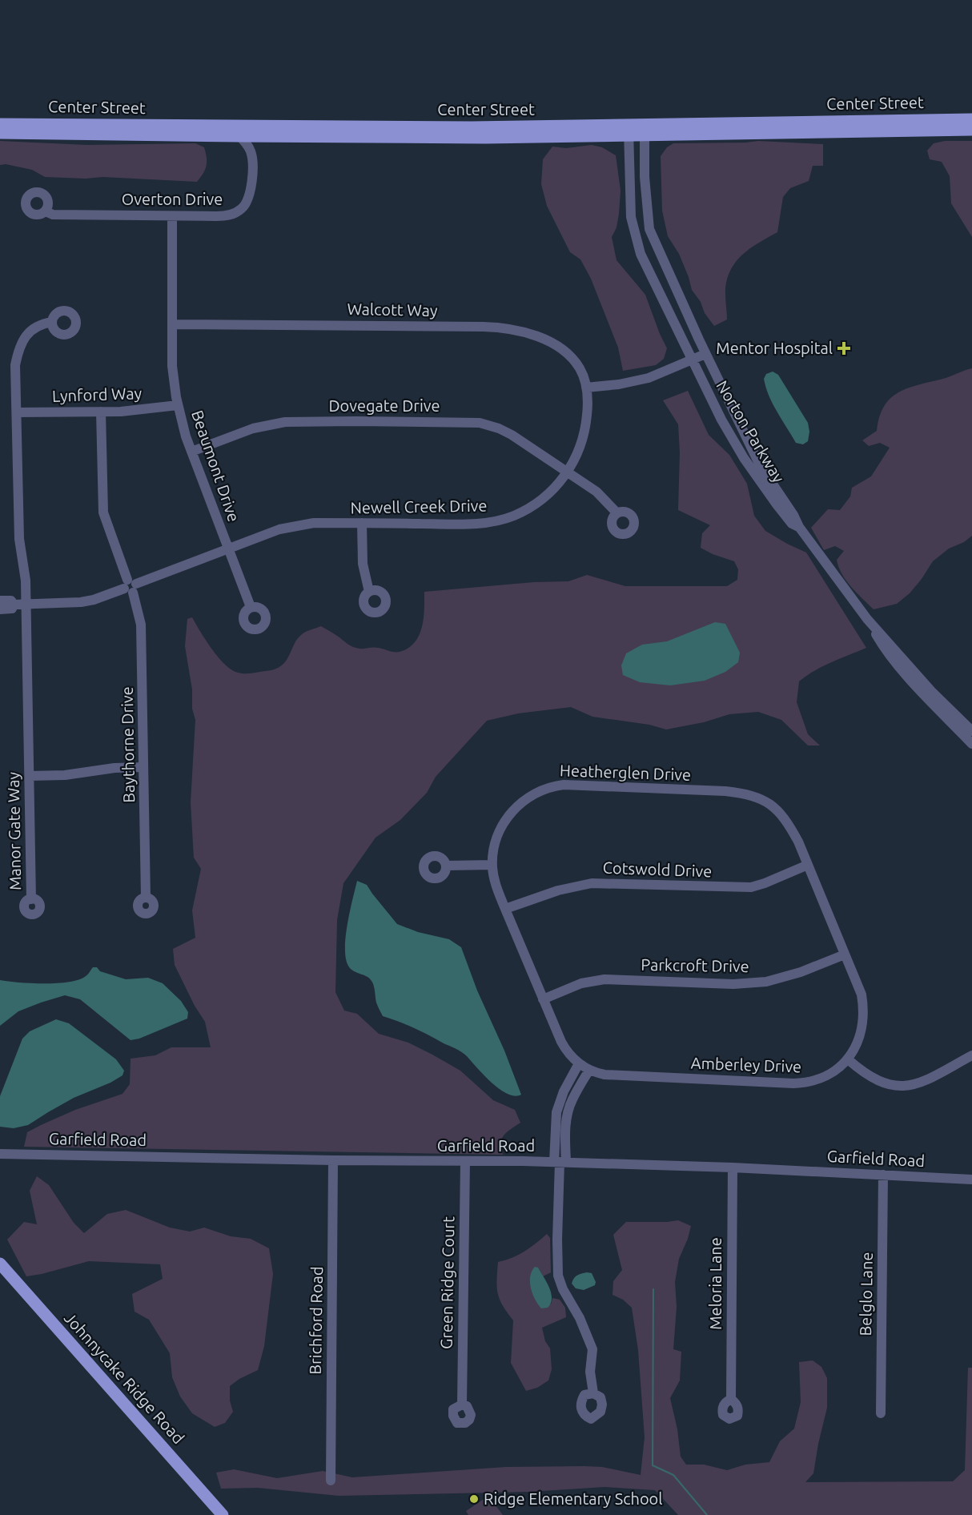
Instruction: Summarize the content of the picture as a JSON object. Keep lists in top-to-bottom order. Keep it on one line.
{"streets":{"main road":["Center Street","Johnnycake Ridge Road"],"street":["Overton Drive","Walcott Way","Lynford Way","Dovegate Drive","Norton Parkway","Beaumont Drive","Newell Creek Drive","Baythorne Drive","Heatherglen Drive","Manor Gate Way","Cotswold Drive","Parkcroft Drive","Amberley Drive","Garfield Road","Green Ridge Court","Meloria Lane","Belglo Lane","Brichford Road"]},"crossings":[["Center Street","Overton Drive"],["Center Street","Norton Parkway"],["Overton Drive","Beaumont Drive"],["Walcott Way","Beaumont Drive"],["Walcott Way","Newell Creek Drive"],["Lynford Way","Beaumont Drive"],["Lynford Way","Baythorne Drive"],["Lynford Way","Manor Gate Way"],["Dovegate Drive","Beaumont Drive"],["Dovegate Drive","Newell Creek Drive"],["Beaumont Drive","Newell Creek Drive"],["Newell Creek Drive","Baythorne Drive"],["Newell Creek Drive","Manor Gate Way"],["Heatherglen Drive","Cotswold Drive"],["Heatherglen Drive","Parkcroft Drive"],["Heatherglen Drive","Amberley Drive"],["Cotswold Drive","Amberley Drive"],["Parkcroft Drive","Amberley Drive"],["Garfield Road","Green Ridge Court"],["Garfield Road","Meloria Lane"],["Garfield Road","Belglo Lane"],["Garfield Road","Brichford Road"]],"places":{"health":["Mentor Hospital"],"other":["Ridge Elementary School"]}}
